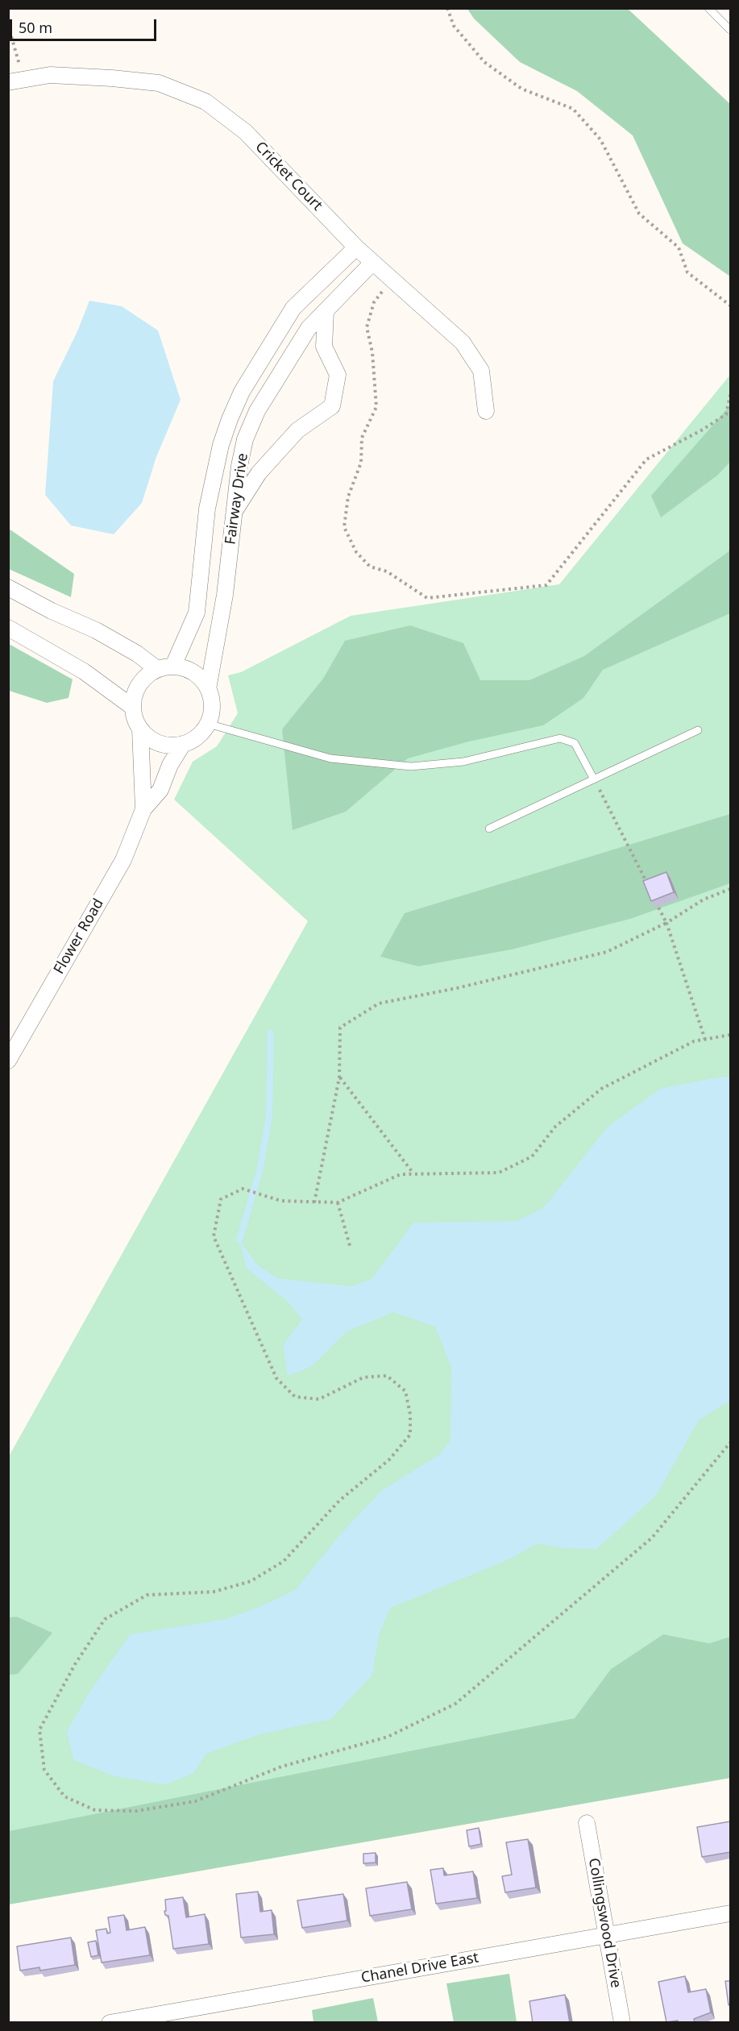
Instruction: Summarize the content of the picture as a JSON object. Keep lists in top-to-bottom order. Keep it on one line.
{"streets":{"street":["Cricket Court","Fairway Drive","Flower Road","Collingswood Drive","Chanel Drive East"]},"crossings":[["Cricket Court","Fairway Drive"],["Fairway Drive","Flower Road"],["Collingswood Drive","Chanel Drive East"]],"scale_bar":"50 m"}
